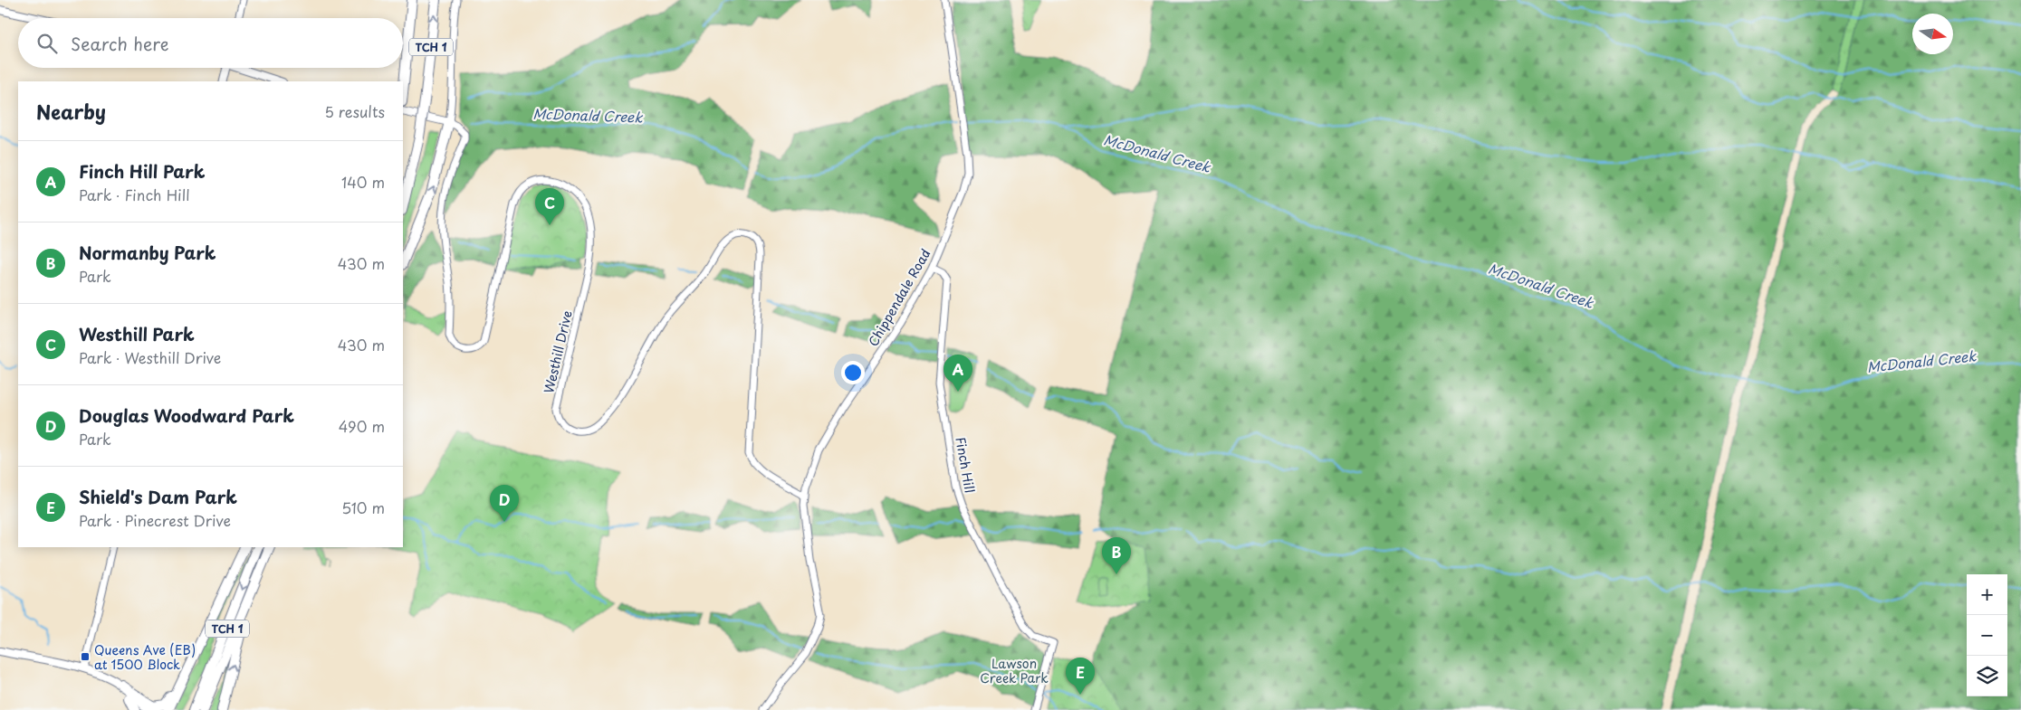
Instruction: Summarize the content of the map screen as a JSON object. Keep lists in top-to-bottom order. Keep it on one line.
{"streets":{"highway":["TCH 1"],"street":["Chippendale Road","Westhill Drive","Finch Hill"]},"crossings":[["Chippendale Road","Westhill Drive"],["Chippendale Road","Finch Hill"]],"water":["McDonald Creek"],"parks":["Lawson Creek Park"],"places":{"transit":["Queens Ave (EB) at 1500 Block"]},"north":"right","page":{"search":"Search here","heading":["Nearby","5 results"],"list":[{"mark":"A","name":"Finch Hill Park","note":"Park · Finch Hill","value":"140 m"},{"mark":"B","name":"Normanby Park","note":"Park","value":"430 m"},{"mark":"C","name":"Westhill Park","note":"Park · Westhill Drive","value":"430 m"},{"mark":"D","name":"Douglas Woodward Park","note":"Park","value":"490 m"},{"mark":"E","name":"Shield's Dam Park","note":"Park · Pinecrest Drive","value":"510 m"}],"pins":["C","A","D","B","E"],"map_buttons":["+","−"]}}
